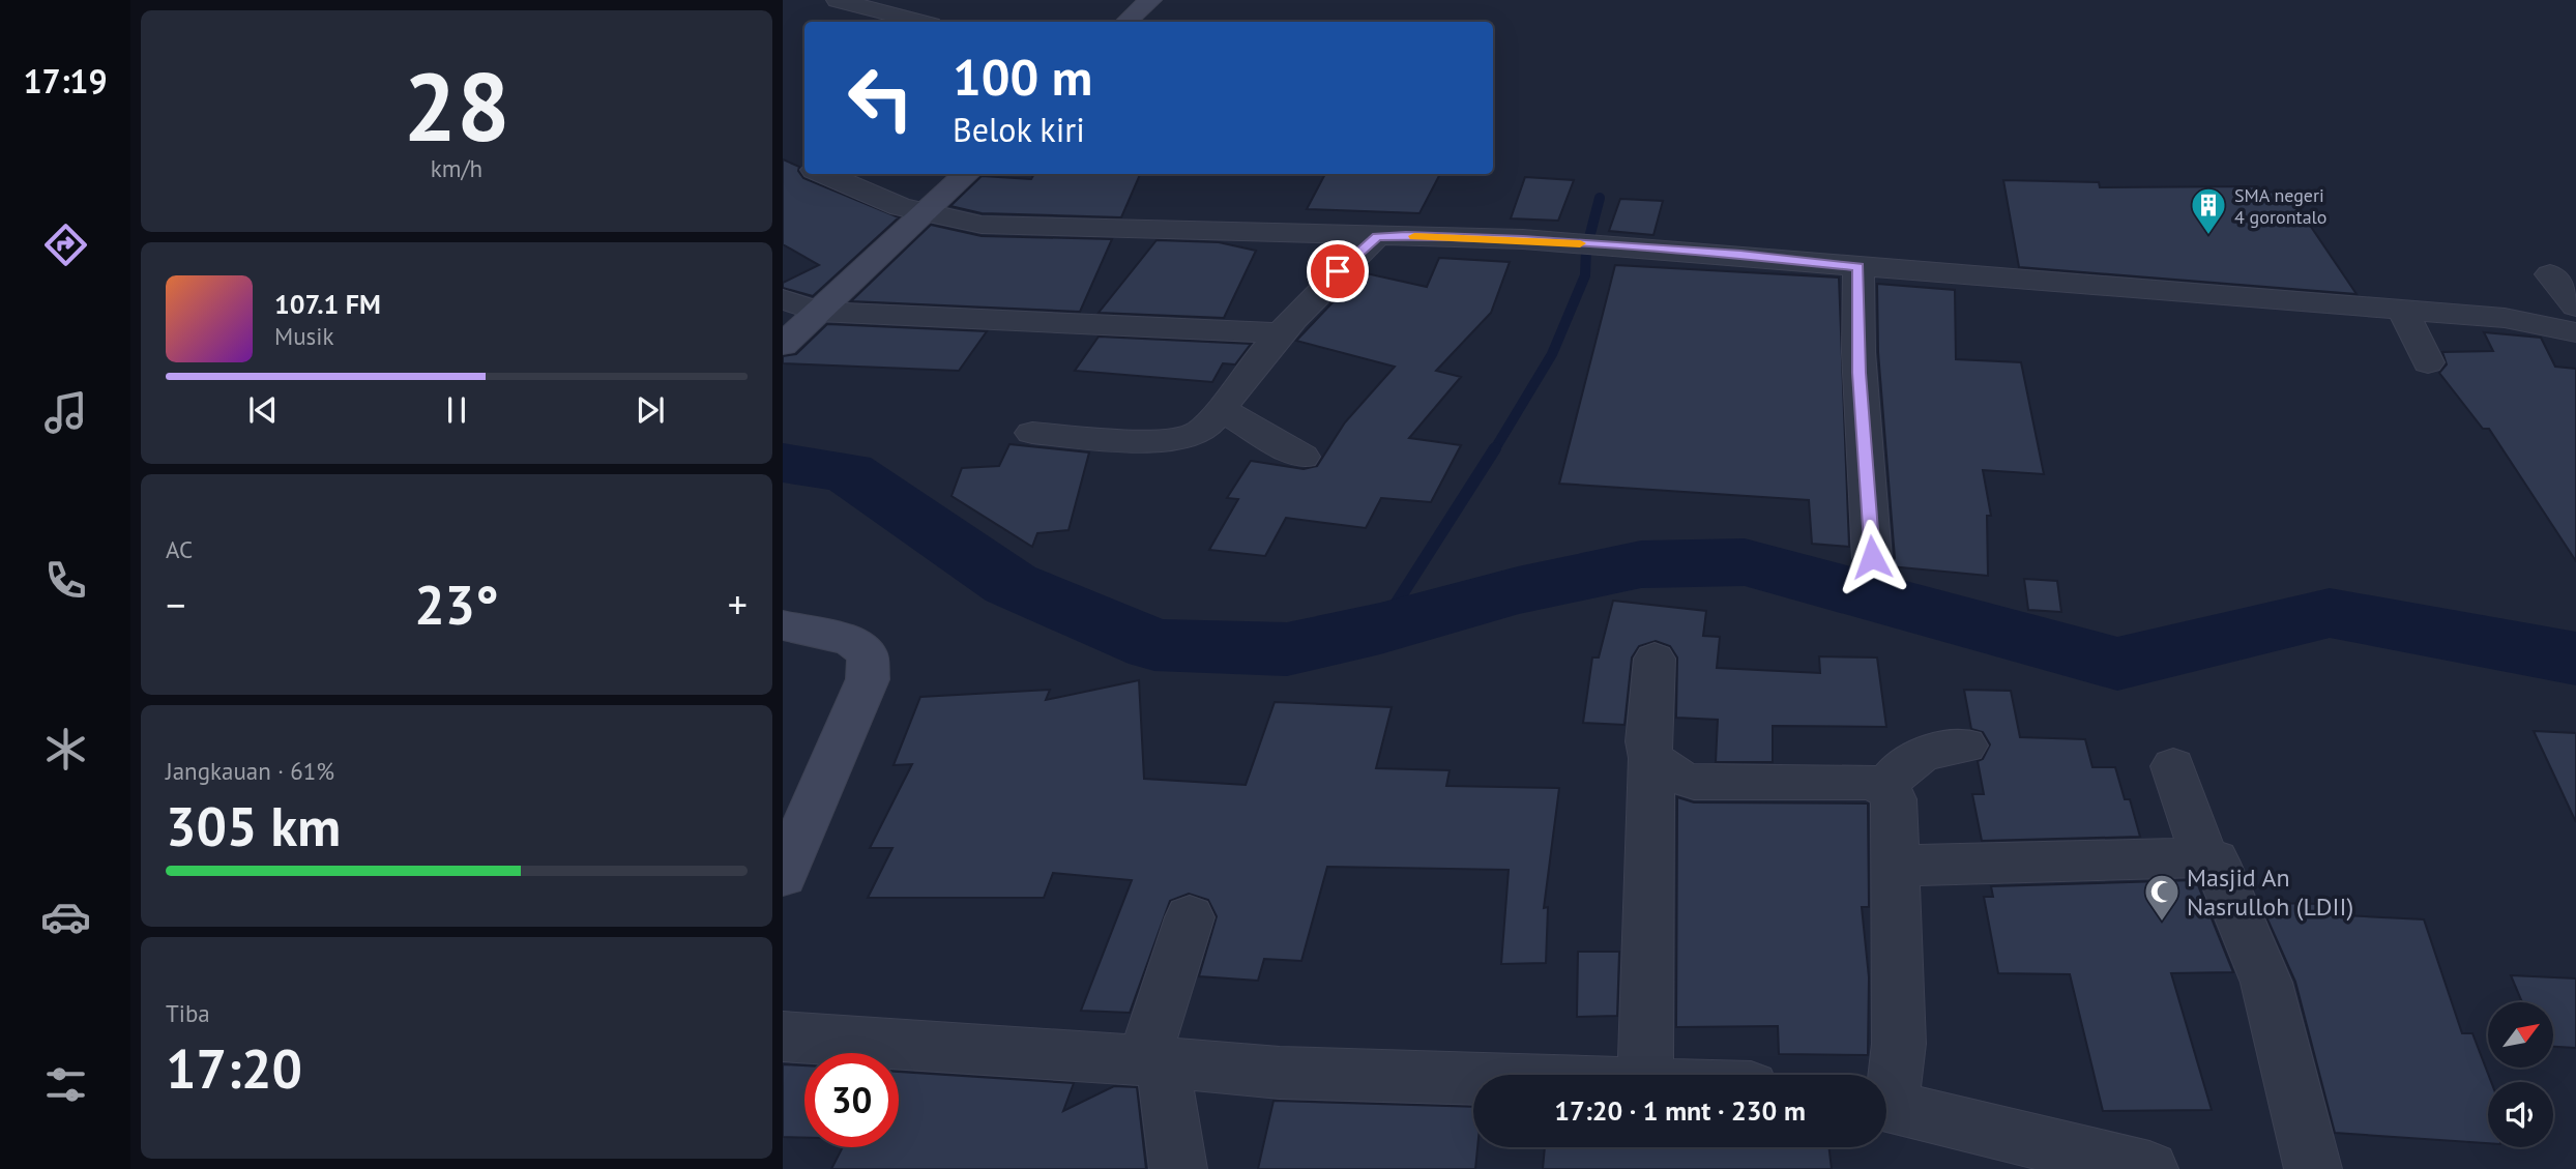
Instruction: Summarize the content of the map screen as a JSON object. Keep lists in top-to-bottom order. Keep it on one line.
{"places":{"building":["SMA negeri 4 gorontalo"],"mosque":["Masjid An Nasrulloh (LDII)"]},"north":"top right","page":{"tabs":"17:19","tile":[["28","km/h"],"AC",["Jangkauan · 61%","305 km"],["Tiba","17:20"]],"turn":["100 m","Belok kiri"],"song":["107.1 FM","Musik"],"heat":["−","23°","+"],"limit":"30","trip":"17:20 · 1 mnt · 230 m"}}
